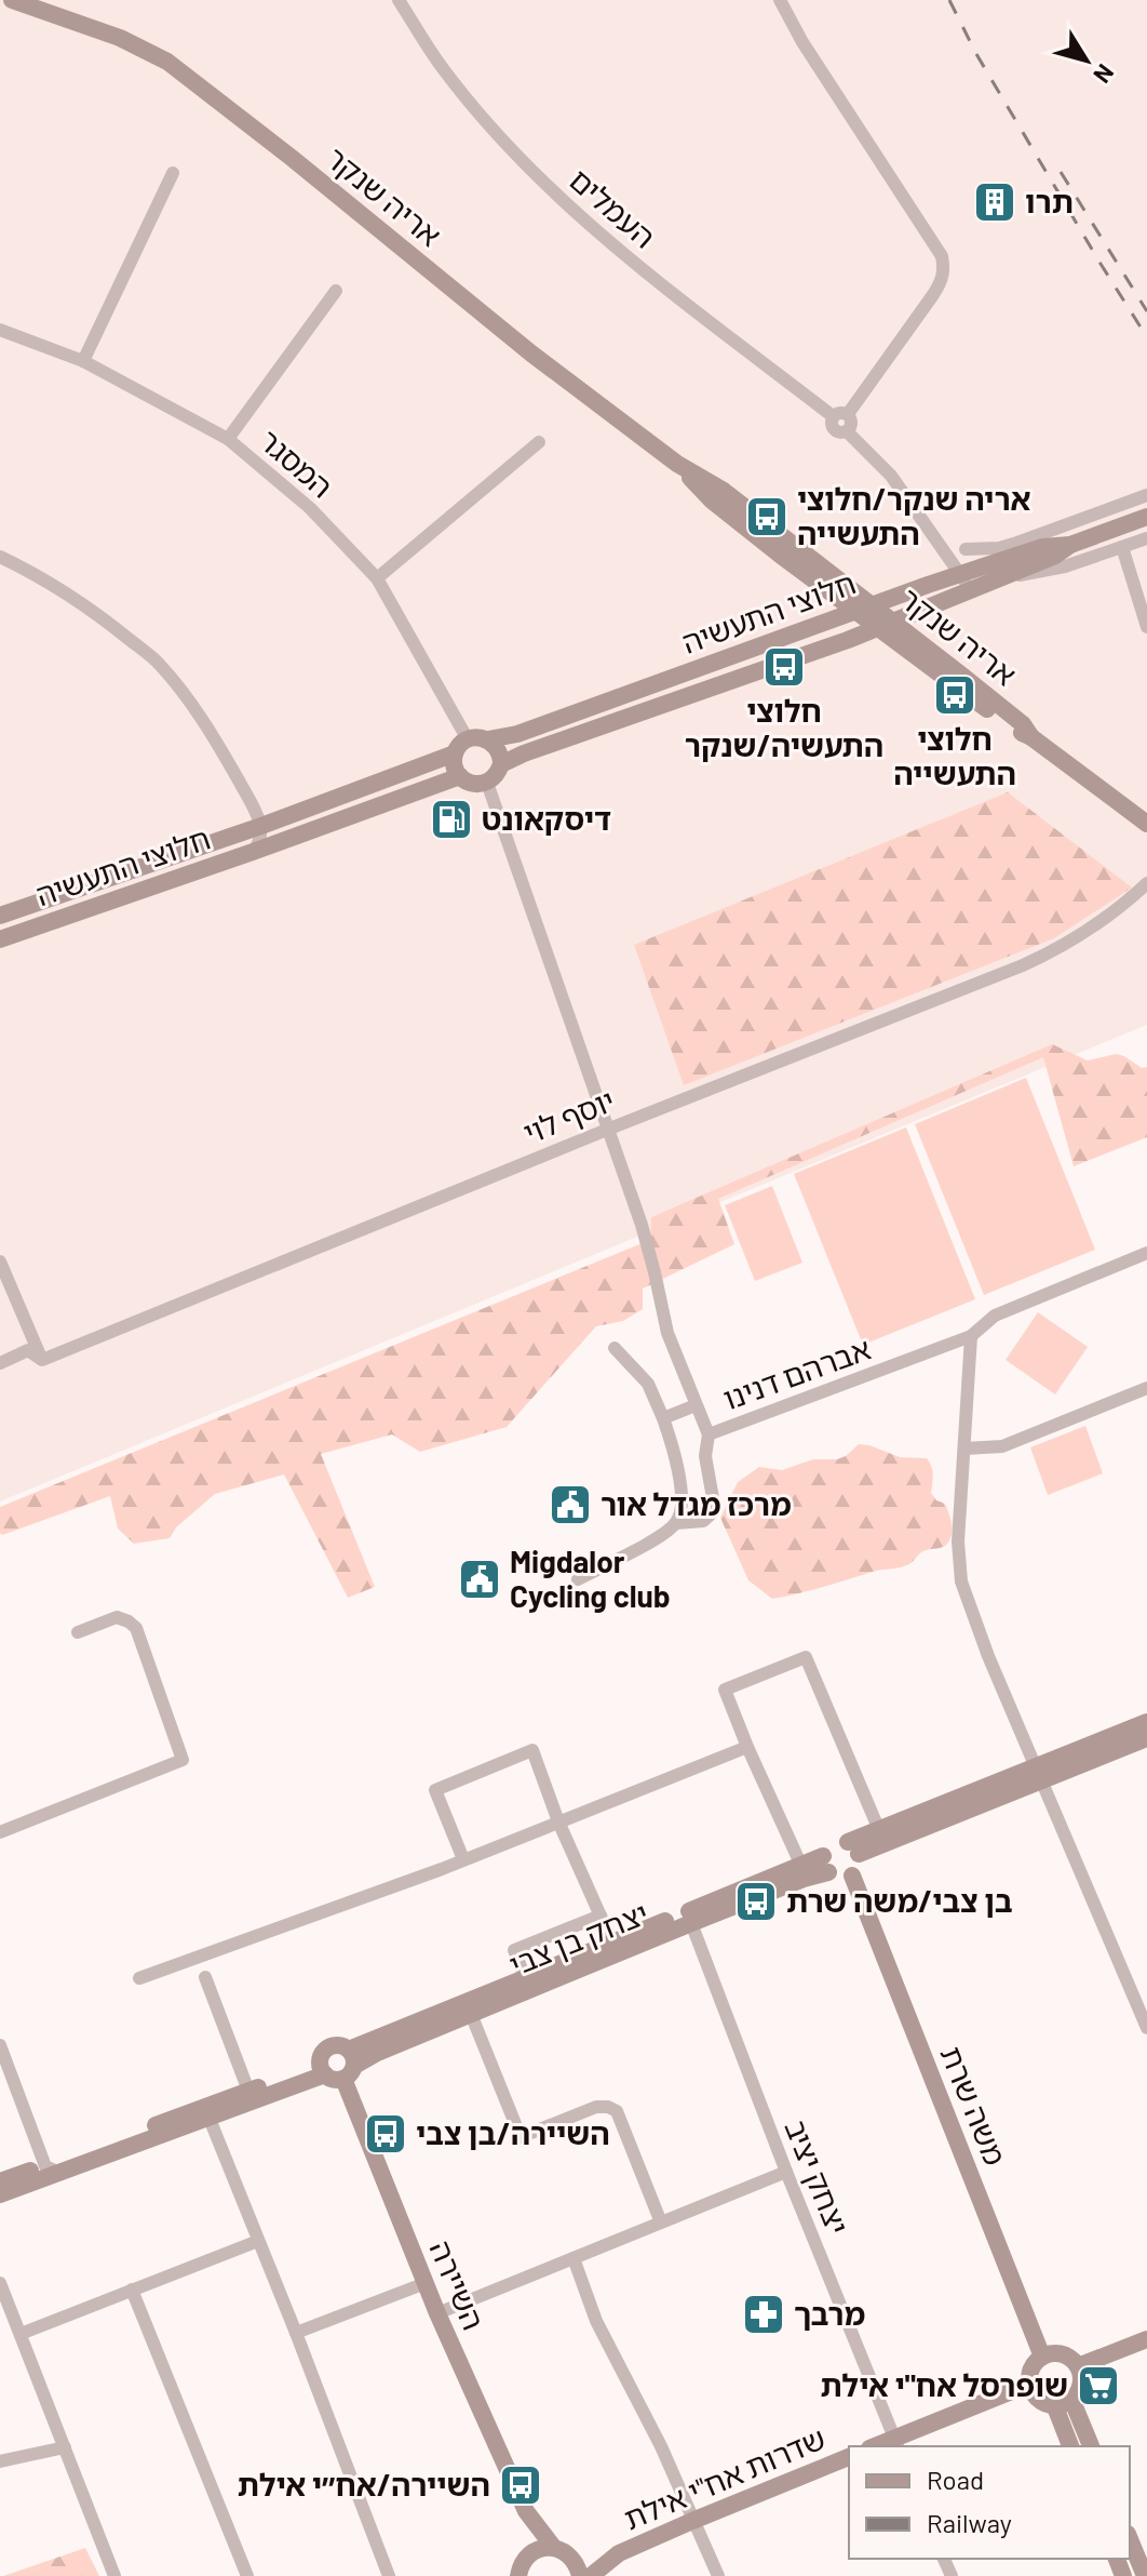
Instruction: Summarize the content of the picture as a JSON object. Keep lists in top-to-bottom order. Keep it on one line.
{"streets":{"street":["אריה שנקר","העמלים","המסגר","חלוצי התעשיה","יוסף לוי","אברהם דנינו","יצחק בן צבי","משה שרת","יצחק יציב","השיירה","שדרות אח\"י אילת"]},"crossings":[["אריה שנקר","חלוצי התעשיה"],["המסגר","חלוצי התעשיה"],["המסגר","אברהם דנינו"],["חלוצי התעשיה","אברהם דנינו"],["יוסף לוי","אברהם דנינו"],["יצחק בן צבי","משה שרת"],["יצחק בן צבי","יצחק יציב"],["יצחק בן צבי","השיירה"],["משה שרת","שדרות אח\"י אילת"],["יצחק יציב","שדרות אח\"י אילת"]],"places":{"building":["תרו"],"bus stop":["אריה שנקר/חלוצי התעשייה","חלוצי התעשיה/שנקר","חלוצי התעשייה","בן צבי/משה שרת","השיירה/בן צבי","השיירה/אח״י אילת"],"fuel station":["דיסקאונט"],"public building":["מרכז מגדל אור","Migdalor Cycling club"],"pharmacy":["מרבך"],"supermarket":["שופרסל אח\"י אילת"]},"legend":["Road","Railway"],"north":"bottom right"}
